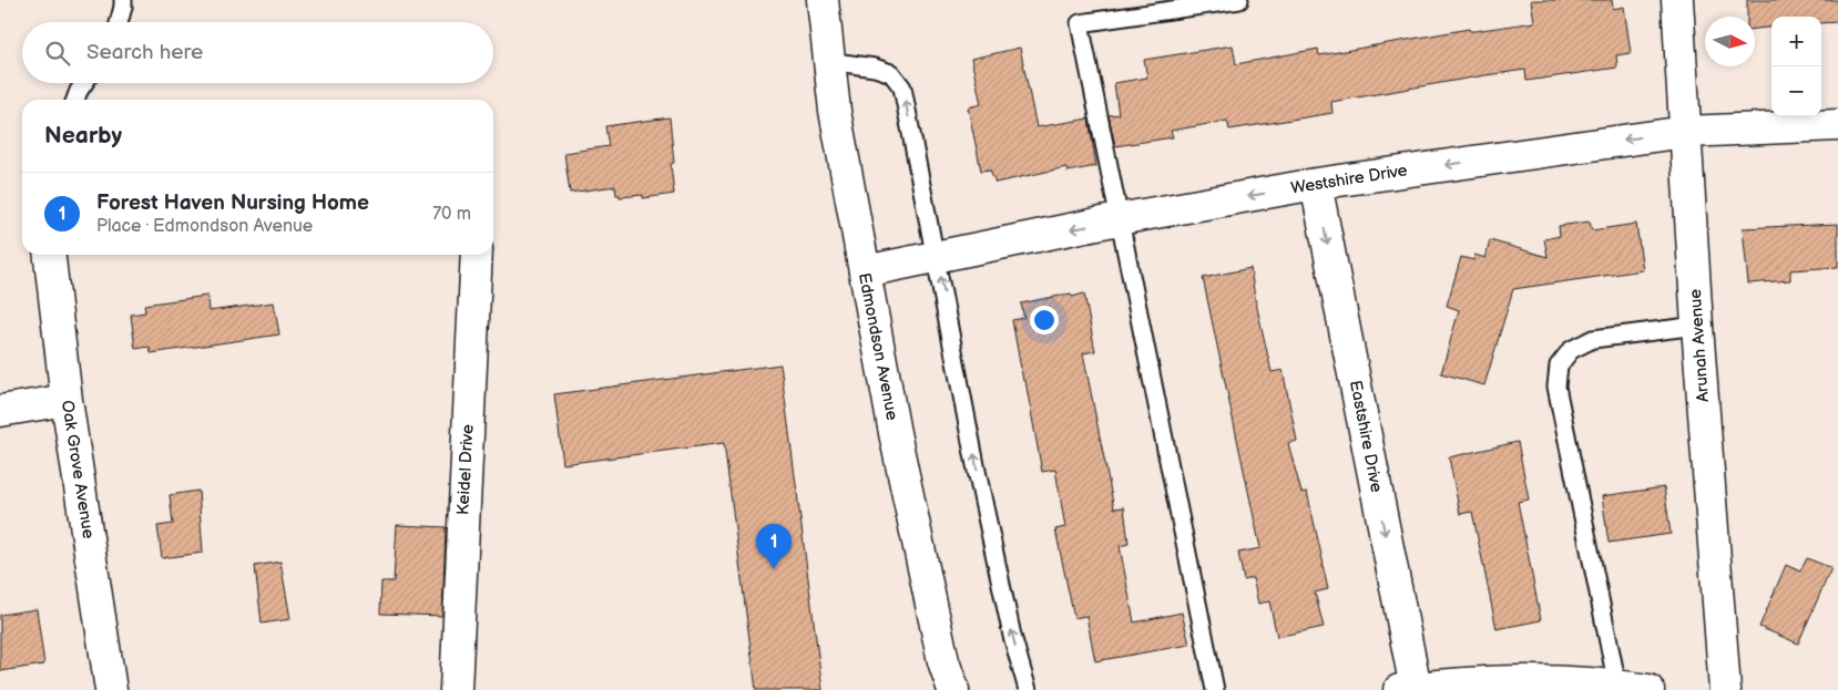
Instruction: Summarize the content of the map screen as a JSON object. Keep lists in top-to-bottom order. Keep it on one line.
{"streets":{"street":["Westshire Drive","Arunah Avenue","Edmondson Avenue","Eastshire Drive","Oak Grove Avenue","Keidel Drive"]},"crossings":[["Westshire Drive","Arunah Avenue"],["Westshire Drive","Edmondson Avenue"],["Westshire Drive","Eastshire Drive"]],"one_way":["Westshire Drive","Eastshire Drive"],"north":"right","page":{"map_buttons":["+","−"],"search":"Search here","heading":"Nearby","list":[{"mark":"1","name":"Forest Haven Nursing Home","note":"Place · Edmondson Avenue","value":"70 m"}],"pins":"1"}}
